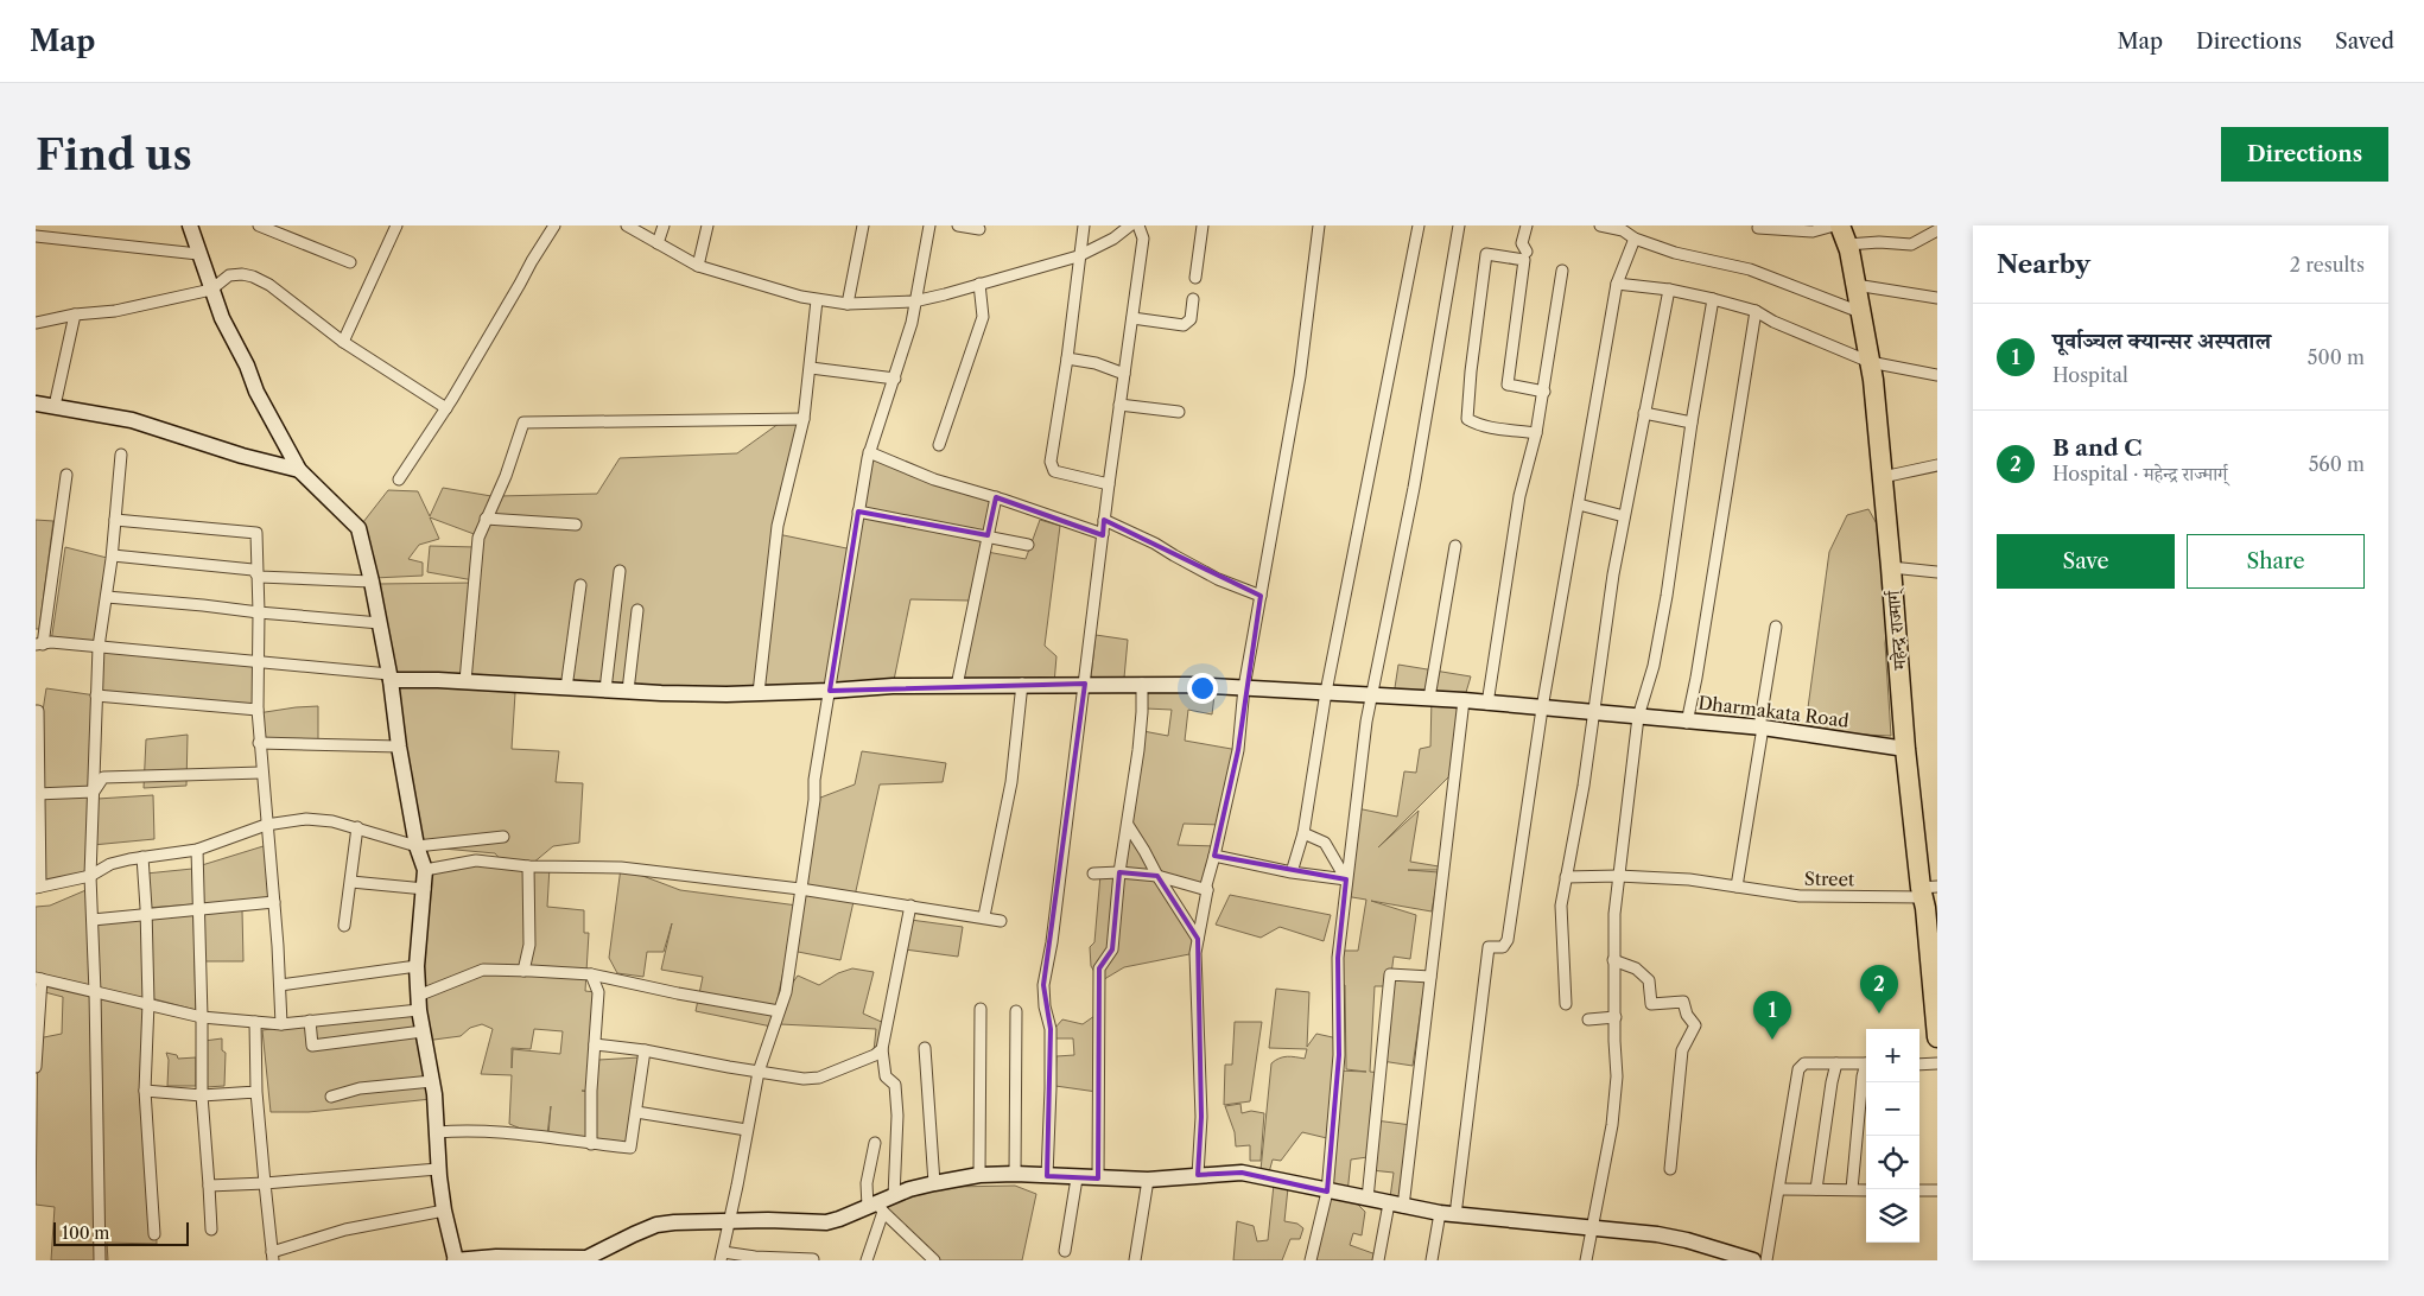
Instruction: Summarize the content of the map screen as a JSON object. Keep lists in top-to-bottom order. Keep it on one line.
{"streets":{"highway":["महेन्द्र राज्मार्ग्"],"street":["Dharmakata Road","Street"]},"crossings":[["महेन्द्र राज्मार्ग्","Dharmakata Road"],["महेन्द्र राज्मार्ग्","Street"]],"scale_bar":"100 m","page":{"header":"Map","nav":["Map","Directions","Saved"],"buttons":["Directions",["Save","Share"]],"title":"Find us","heading":["Nearby","2 results"],"list":[{"mark":"1","name":"पूर्वाञ्चल क्यान्सर अस्पताल","note":"Hospital","value":"500 m"},{"mark":"2","name":"B and C","note":"Hospital · महेन्द्र राज्मार्ग्","value":"560 m"}],"pins":["2","1"],"map_buttons":["+","−"],"scale":"100 m"}}
